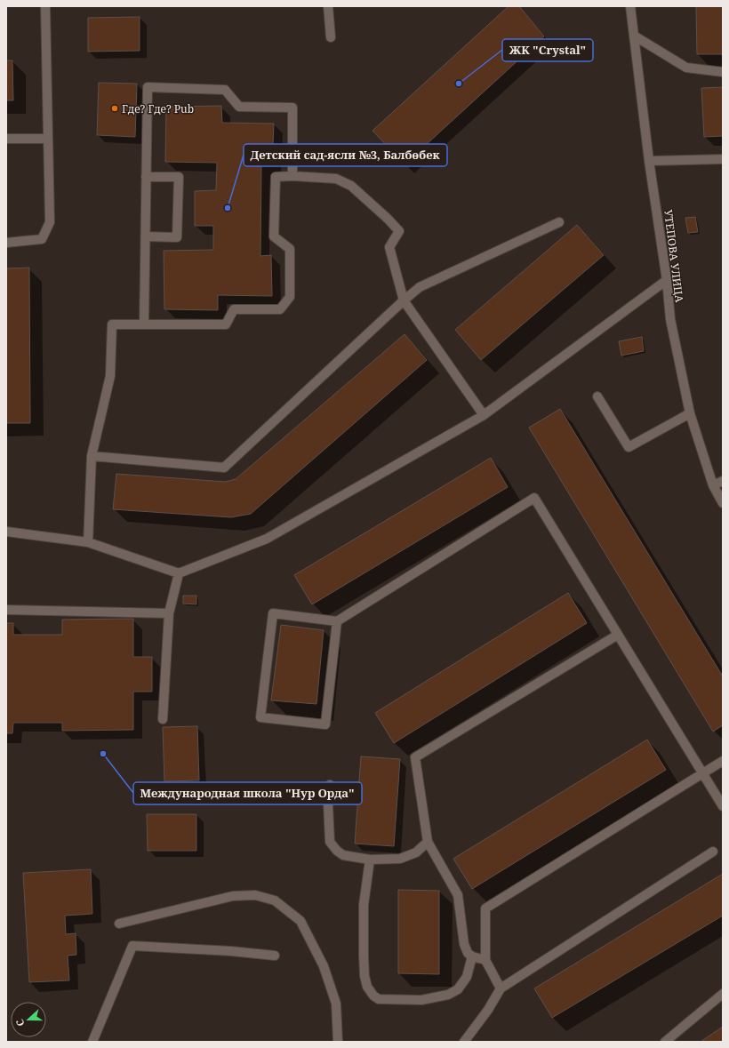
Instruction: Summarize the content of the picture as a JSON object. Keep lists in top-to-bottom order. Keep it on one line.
{"streets":{"street":["УТЕПОВА УЛИЦА"]},"places":["ЖК \"Crystal\"","Где? Где? Pub","Детский сад-ясли №3, Балбөбек","Международная школа \"Нур Орда\""],"north":"left"}
